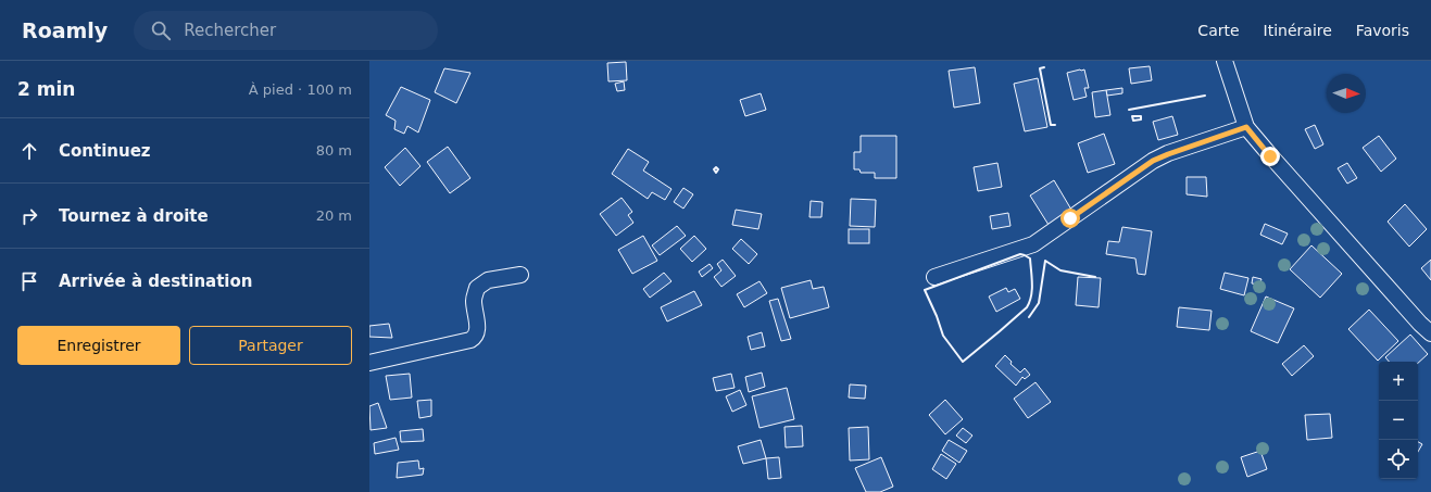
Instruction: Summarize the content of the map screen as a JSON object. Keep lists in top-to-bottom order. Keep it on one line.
{"north":"right","page":{"header":"Roamly","search":"Rechercher","nav":["Carte","Itinéraire","Favoris"],"heading":["2 min","À pied · 100 m"],"list":[["Continuez","80 m"],["Tournez à droite","20 m"],"Arrivée à destination"],"buttons":["Enregistrer","Partager"],"map_buttons":["+","−"]}}
